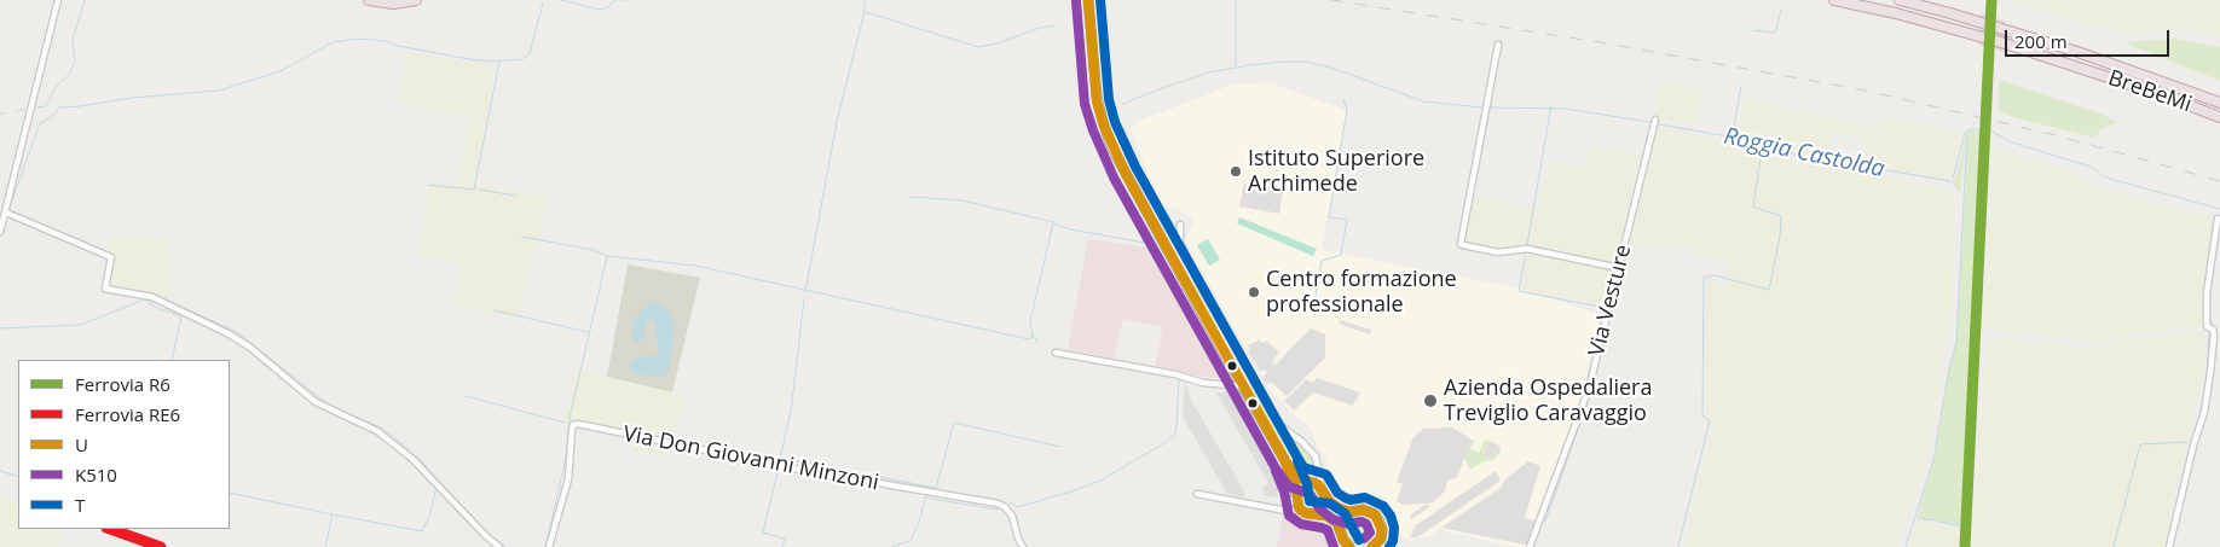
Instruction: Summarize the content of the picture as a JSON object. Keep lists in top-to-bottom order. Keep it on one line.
{"streets":{"highway":["BreBeMi"],"street":["Via Vesture","Via Don Giovanni Minzoni"]},"water":["Roggia Castolda"],"places":["Istituto Superiore Archimede","Centro formazione professionale","Azienda Ospedaliera Treviglio Caravaggio"],"lines":["rail line R6","transit line U","transit line T","transit line K510","rail line RE6"],"legend":["Ferrovia R6","Ferrovia RE6","U","K510","T"],"scale_bar":"200 m"}
